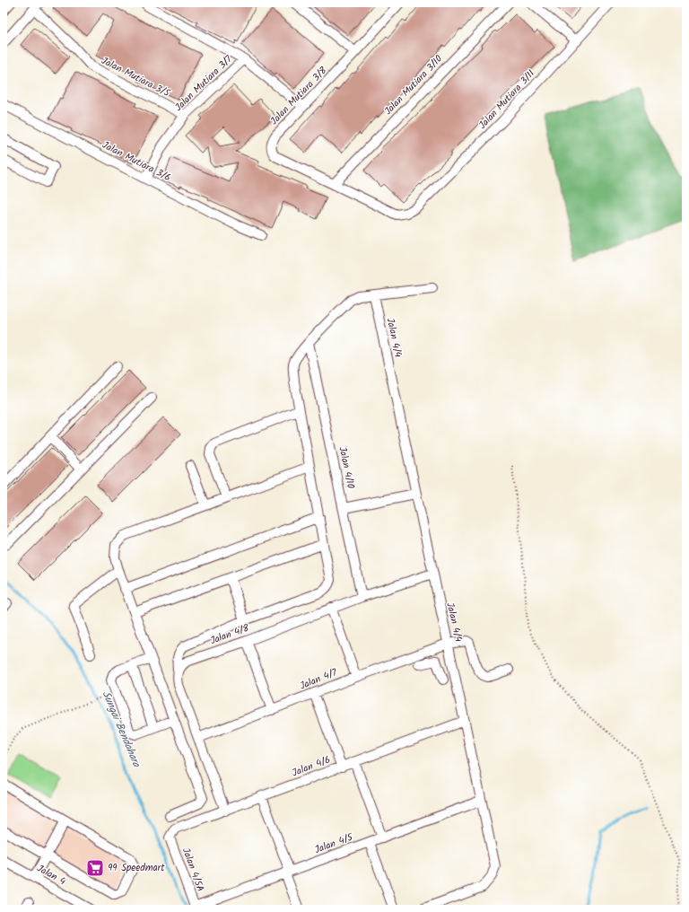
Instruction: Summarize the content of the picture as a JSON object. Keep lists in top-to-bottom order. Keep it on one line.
{"streets":{"street":["Jalan Mutiara 3/5","Jalan Mutiara 3/7","Jalan Mutiara 3/10","Jalan Mutiara 3/8","Jalan Mutiara 3/11","Jalan Mutiara 3/6","Jalan 4/4","Jalan 4/10","Jalan 4/8","Jalan 4/7","Jalan 4/6","Jalan 4/5","Jalan 4/5A","Jalan 4"]},"crossings":[["Jalan Mutiara 3/5","Jalan Mutiara 3/7"],["Jalan Mutiara 3/7","Jalan Mutiara 3/6"],["Jalan Mutiara 3/10","Jalan Mutiara 3/8"],["Jalan Mutiara 3/8","Jalan Mutiara 3/11"],["Jalan 4/4","Jalan 4/8"],["Jalan 4/4","Jalan 4/7"],["Jalan 4/4","Jalan 4/6"],["Jalan 4/4","Jalan 4/5"],["Jalan 4/10","Jalan 4/8"],["Jalan 4/6","Jalan 4/5A"],["Jalan 4/5","Jalan 4/5A"]],"water":["Sungai Bendahara"],"places":{"supermarket":["99 Speedmart"]}}
